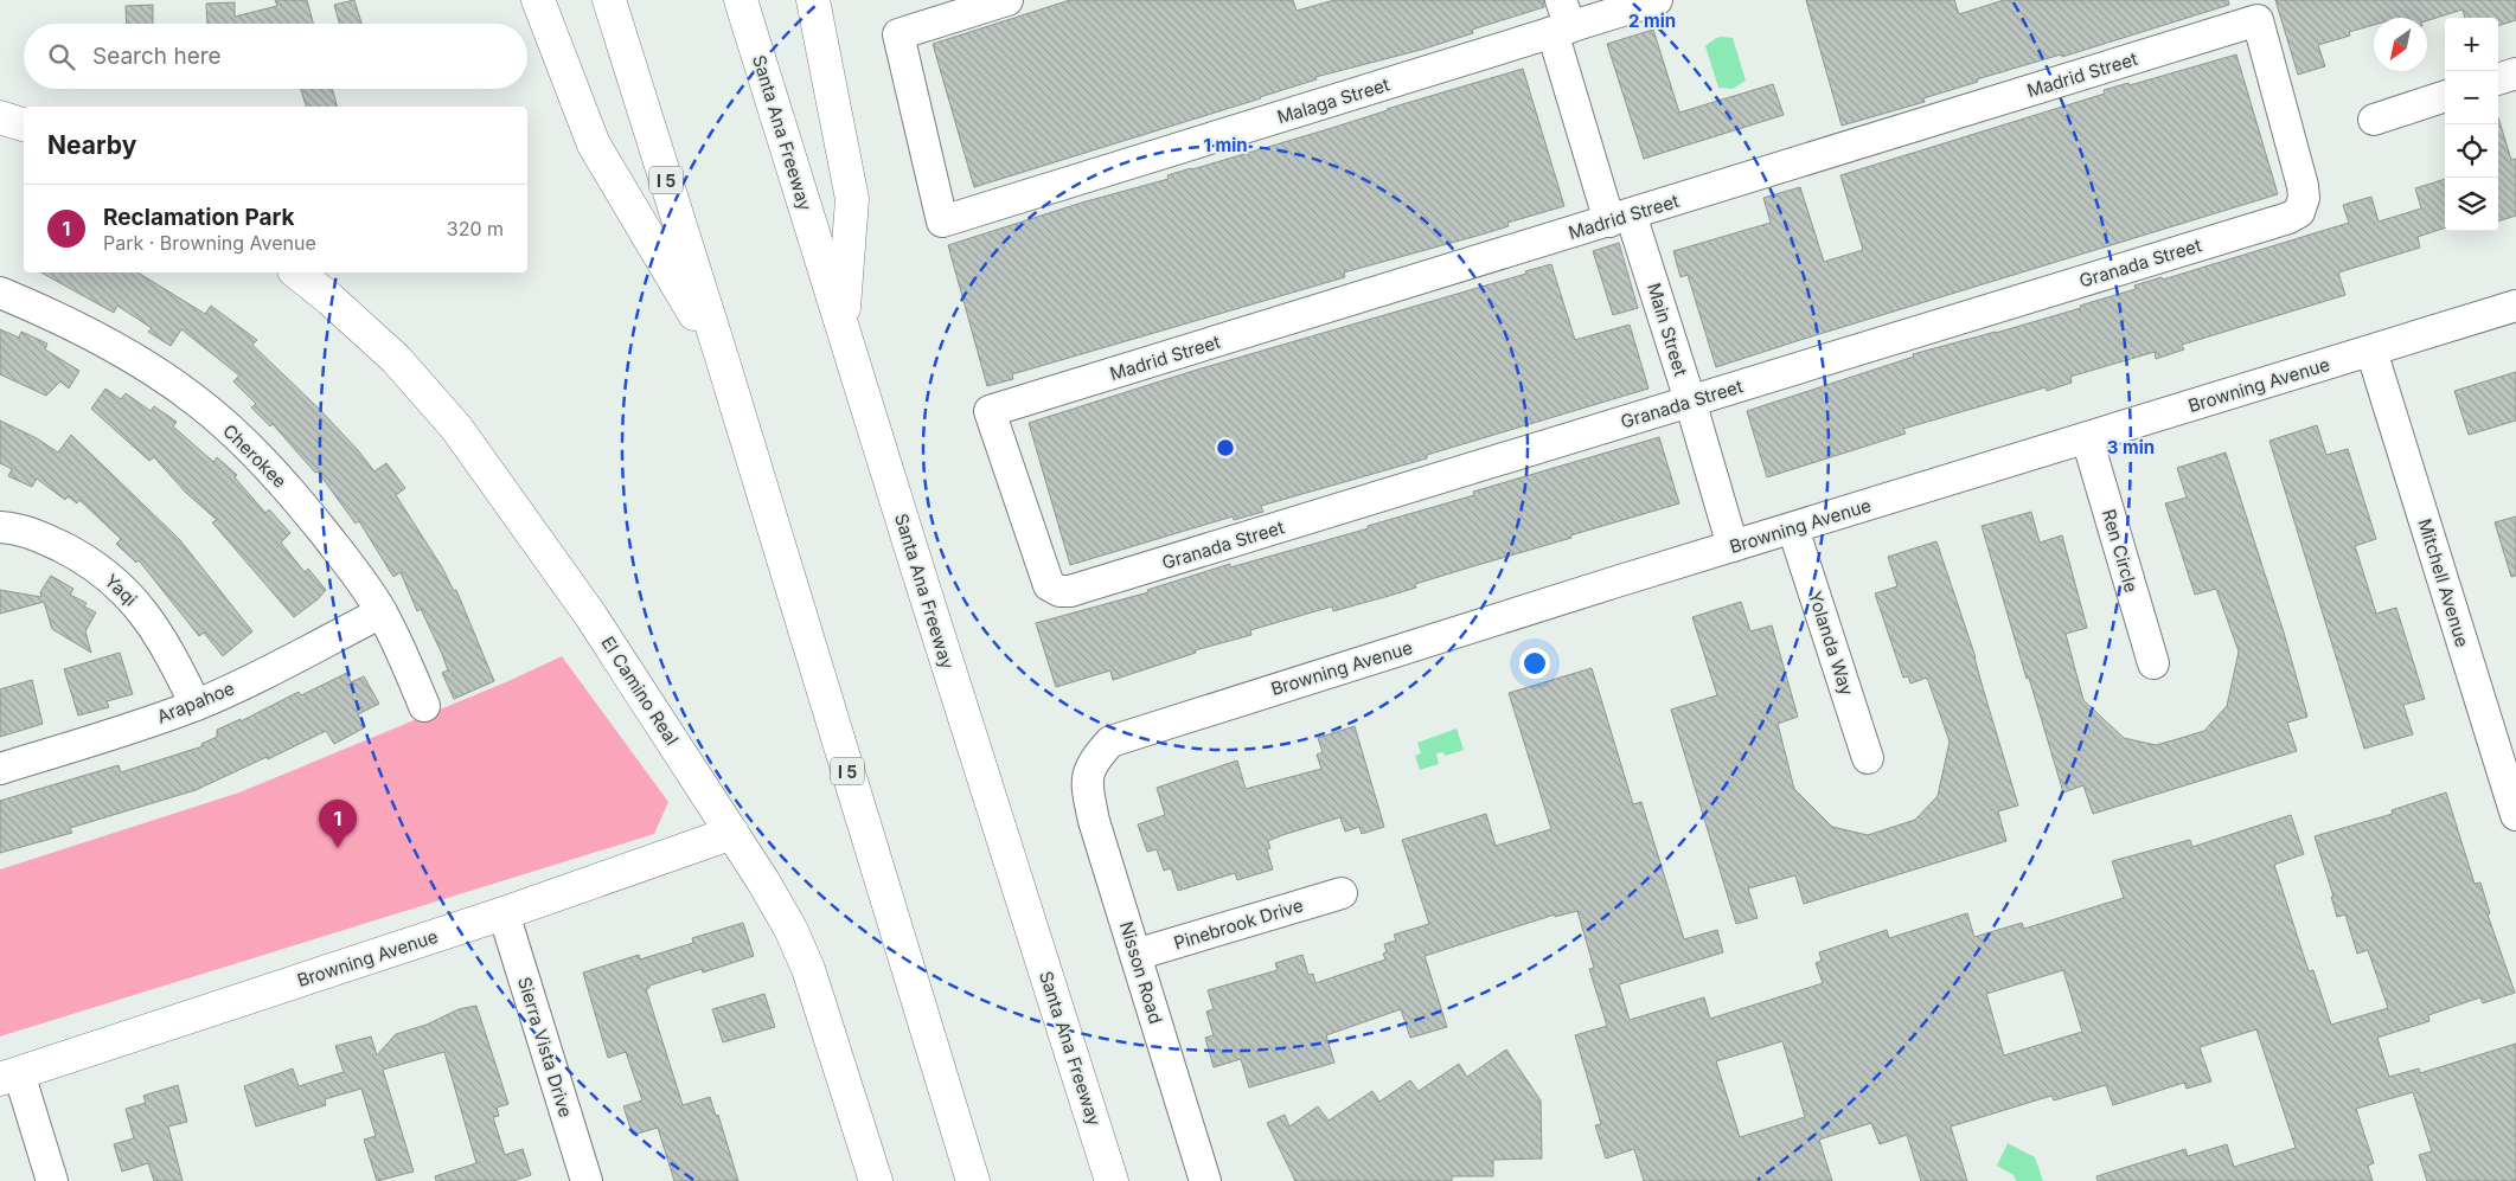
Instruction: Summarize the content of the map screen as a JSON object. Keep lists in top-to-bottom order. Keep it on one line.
{"streets":{"main road":["Santa Ana Freeway","I 5","Browning Avenue","El Camino Real"],"street":["Madrid Street","Malaga Street","Granada Street","Main Street","Cherokee","Ren Circle","Mitchell Avenue","Yaqi","Yolanda Way","Arapahoe","Pinebrook Drive","Nisson Road","Sierra Vista Drive"]},"crossings":[["Madrid Street","Granada Street"],["Madrid Street","Main Street"],["Malaga Street","Main Street"],["Granada Street","Main Street"],["Main Street","Browning Avenue"],["Browning Avenue","Ren Circle"],["Browning Avenue","Mitchell Avenue"],["Browning Avenue","Yolanda Way"],["Browning Avenue","El Camino Real"],["Browning Avenue","Nisson Road"],["Browning Avenue","Sierra Vista Drive"],["Cherokee","Arapahoe"],["Yaqi","Arapahoe"],["Pinebrook Drive","Nisson Road"]],"north":"bottom left","page":{"map_buttons":["+","−"],"search":"Search here","heading":"Nearby","list":[{"mark":"1","name":"Reclamation Park","note":"Park · Browning Avenue","value":"320 m"}],"pins":"1"},"rings":["2 min","1 min","3 min"]}
